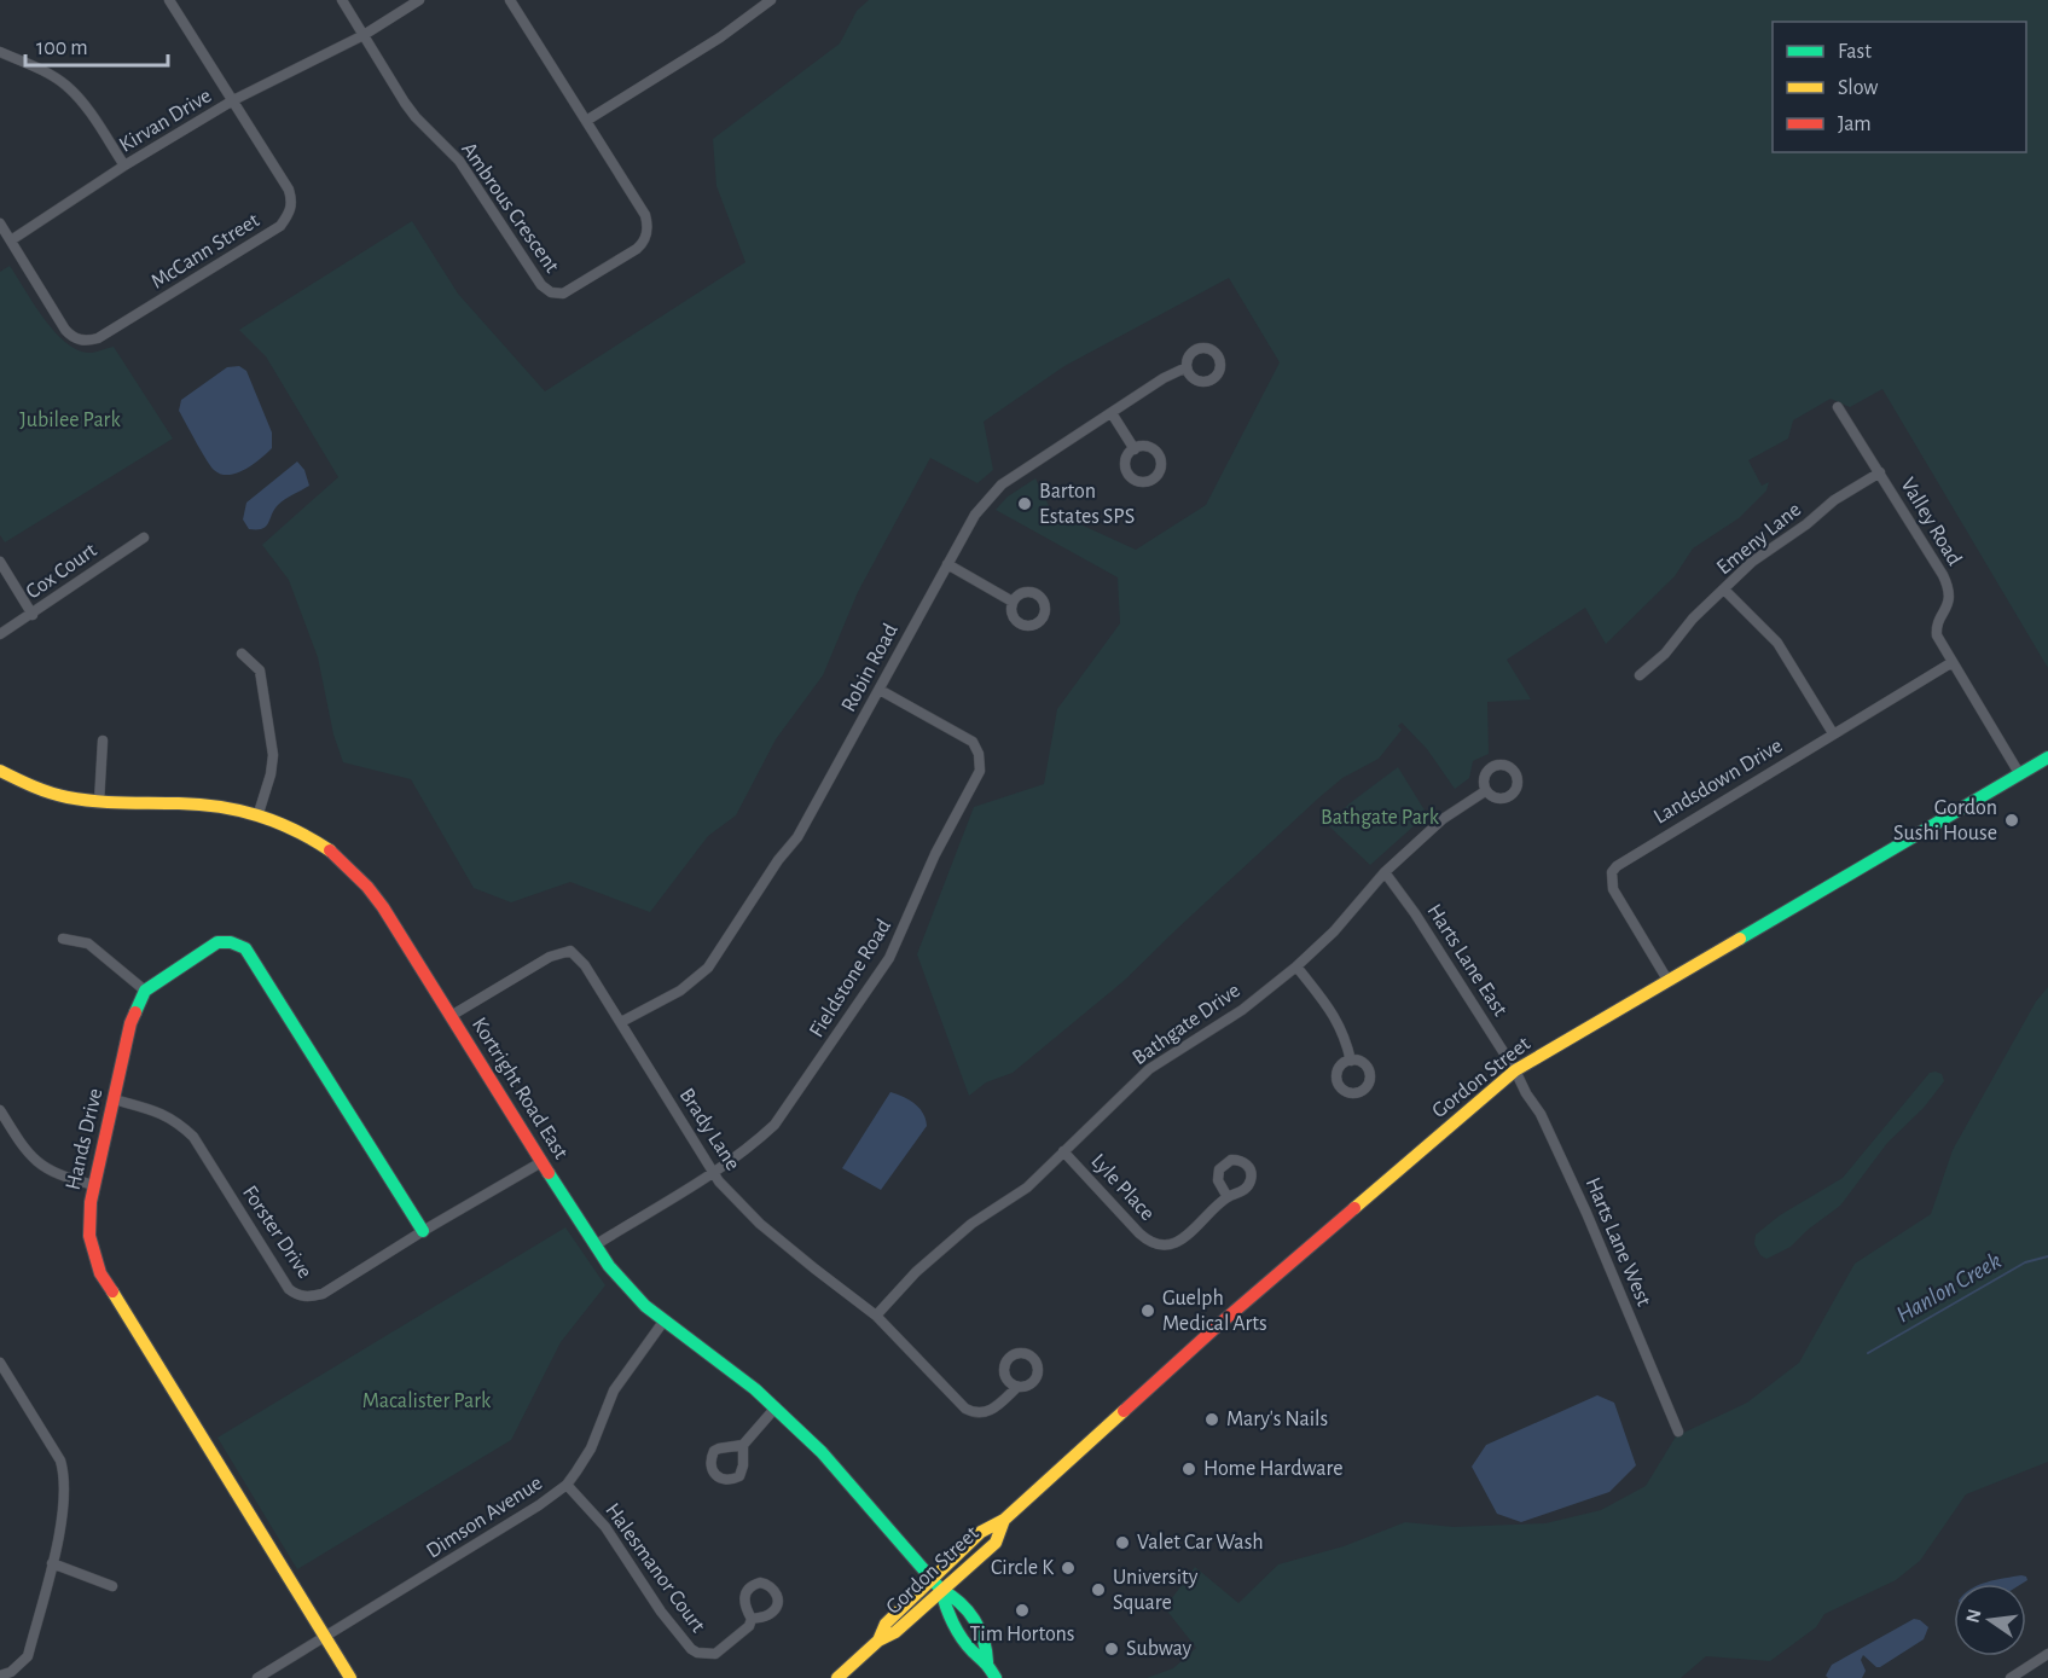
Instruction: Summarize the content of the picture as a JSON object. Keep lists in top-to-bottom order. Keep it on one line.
{"streets":{"street":["Kirvan Drive","Ambrous Crescent","McCann Street","Valley Road","Emeny Lane","Cox Court","Robin Road","Landsdown Drive","Harts Lane East","Fieldstone Road","Bathgate Drive","Gordon Street","Kortright Road East","Brady Lane","Hands Drive","Lyle Place","Forster Drive","Harts Lane West","Dimson Avenue","Halesmanor Court"]},"crossings":[["Kirvan Drive","Ambrous Crescent"],["Kirvan Drive","McCann Street"],["Valley Road","Emeny Lane"],["Valley Road","Landsdown Drive"],["Valley Road","Gordon Street"],["Robin Road","Fieldstone Road"],["Robin Road","Brady Lane"],["Landsdown Drive","Gordon Street"],["Harts Lane East","Bathgate Drive"],["Harts Lane East","Gordon Street"],["Harts Lane East","Harts Lane West"],["Fieldstone Road","Kortright Road East"],["Fieldstone Road","Brady Lane"],["Bathgate Drive","Brady Lane"],["Bathgate Drive","Lyle Place"],["Gordon Street","Kortright Road East"],["Gordon Street","Harts Lane West"],["Kortright Road East","Brady Lane"],["Kortright Road East","Forster Drive"],["Kortright Road East","Dimson Avenue"],["Hands Drive","Forster Drive"],["Hands Drive","Dimson Avenue"],["Dimson Avenue","Halesmanor Court"]],"water":["Hanlon Creek"],"parks":["Jubilee Park","Bathgate Park","Macalister Park"],"places":["Barton Estates SPS","Gordon Sushi House","Guelph Medical Arts","Mary's Nails","Home Hardware","Valet Car Wash","Circle K","University Square","Tim Hortons","Subway"],"legend":["Fast","Slow","Jam"],"scale_bar":"100 m","north":"left"}
